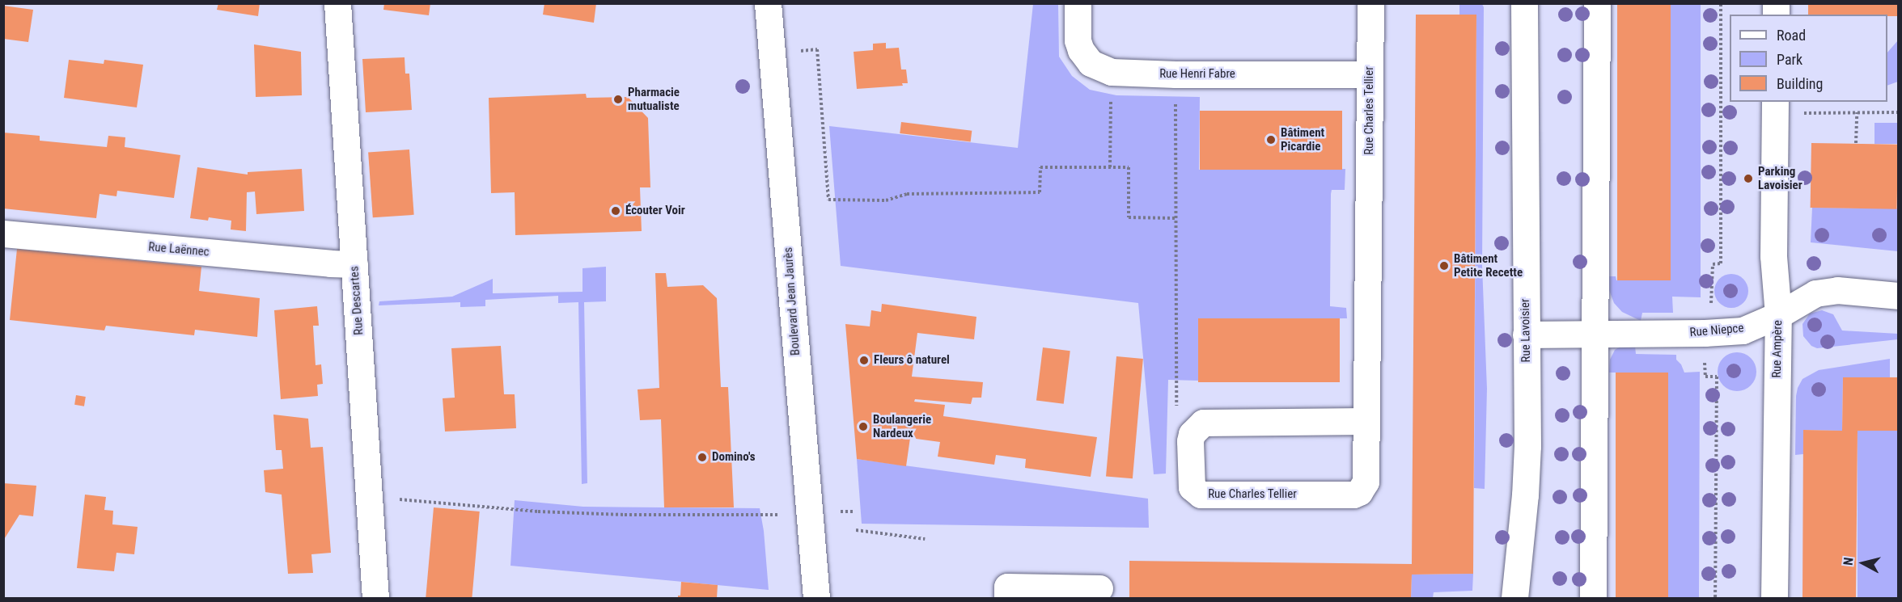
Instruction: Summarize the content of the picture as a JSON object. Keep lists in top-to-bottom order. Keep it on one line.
{"streets":{"street":["Rue Henri Fabre","Rue Charles Tellier","Rue Laënnec","Rue Descartes","Boulevard Jean Jaurès","Rue Lavoisier","Rue Niepce","Rue Ampère"]},"crossings":[["Rue Henri Fabre","Rue Charles Tellier"],["Rue Laënnec","Rue Descartes"],["Rue Lavoisier","Rue Niepce"],["Rue Niepce","Rue Ampère"]],"places":["Pharmacie mutualiste","Bâtiment Picardie","Parking Lavoisier","Écouter Voir","Bâtiment Petite Recette","Fleurs ô naturel","Boulangerie Nardeux","Domino's"],"legend":["Road","Park","Building"],"north":"left"}
